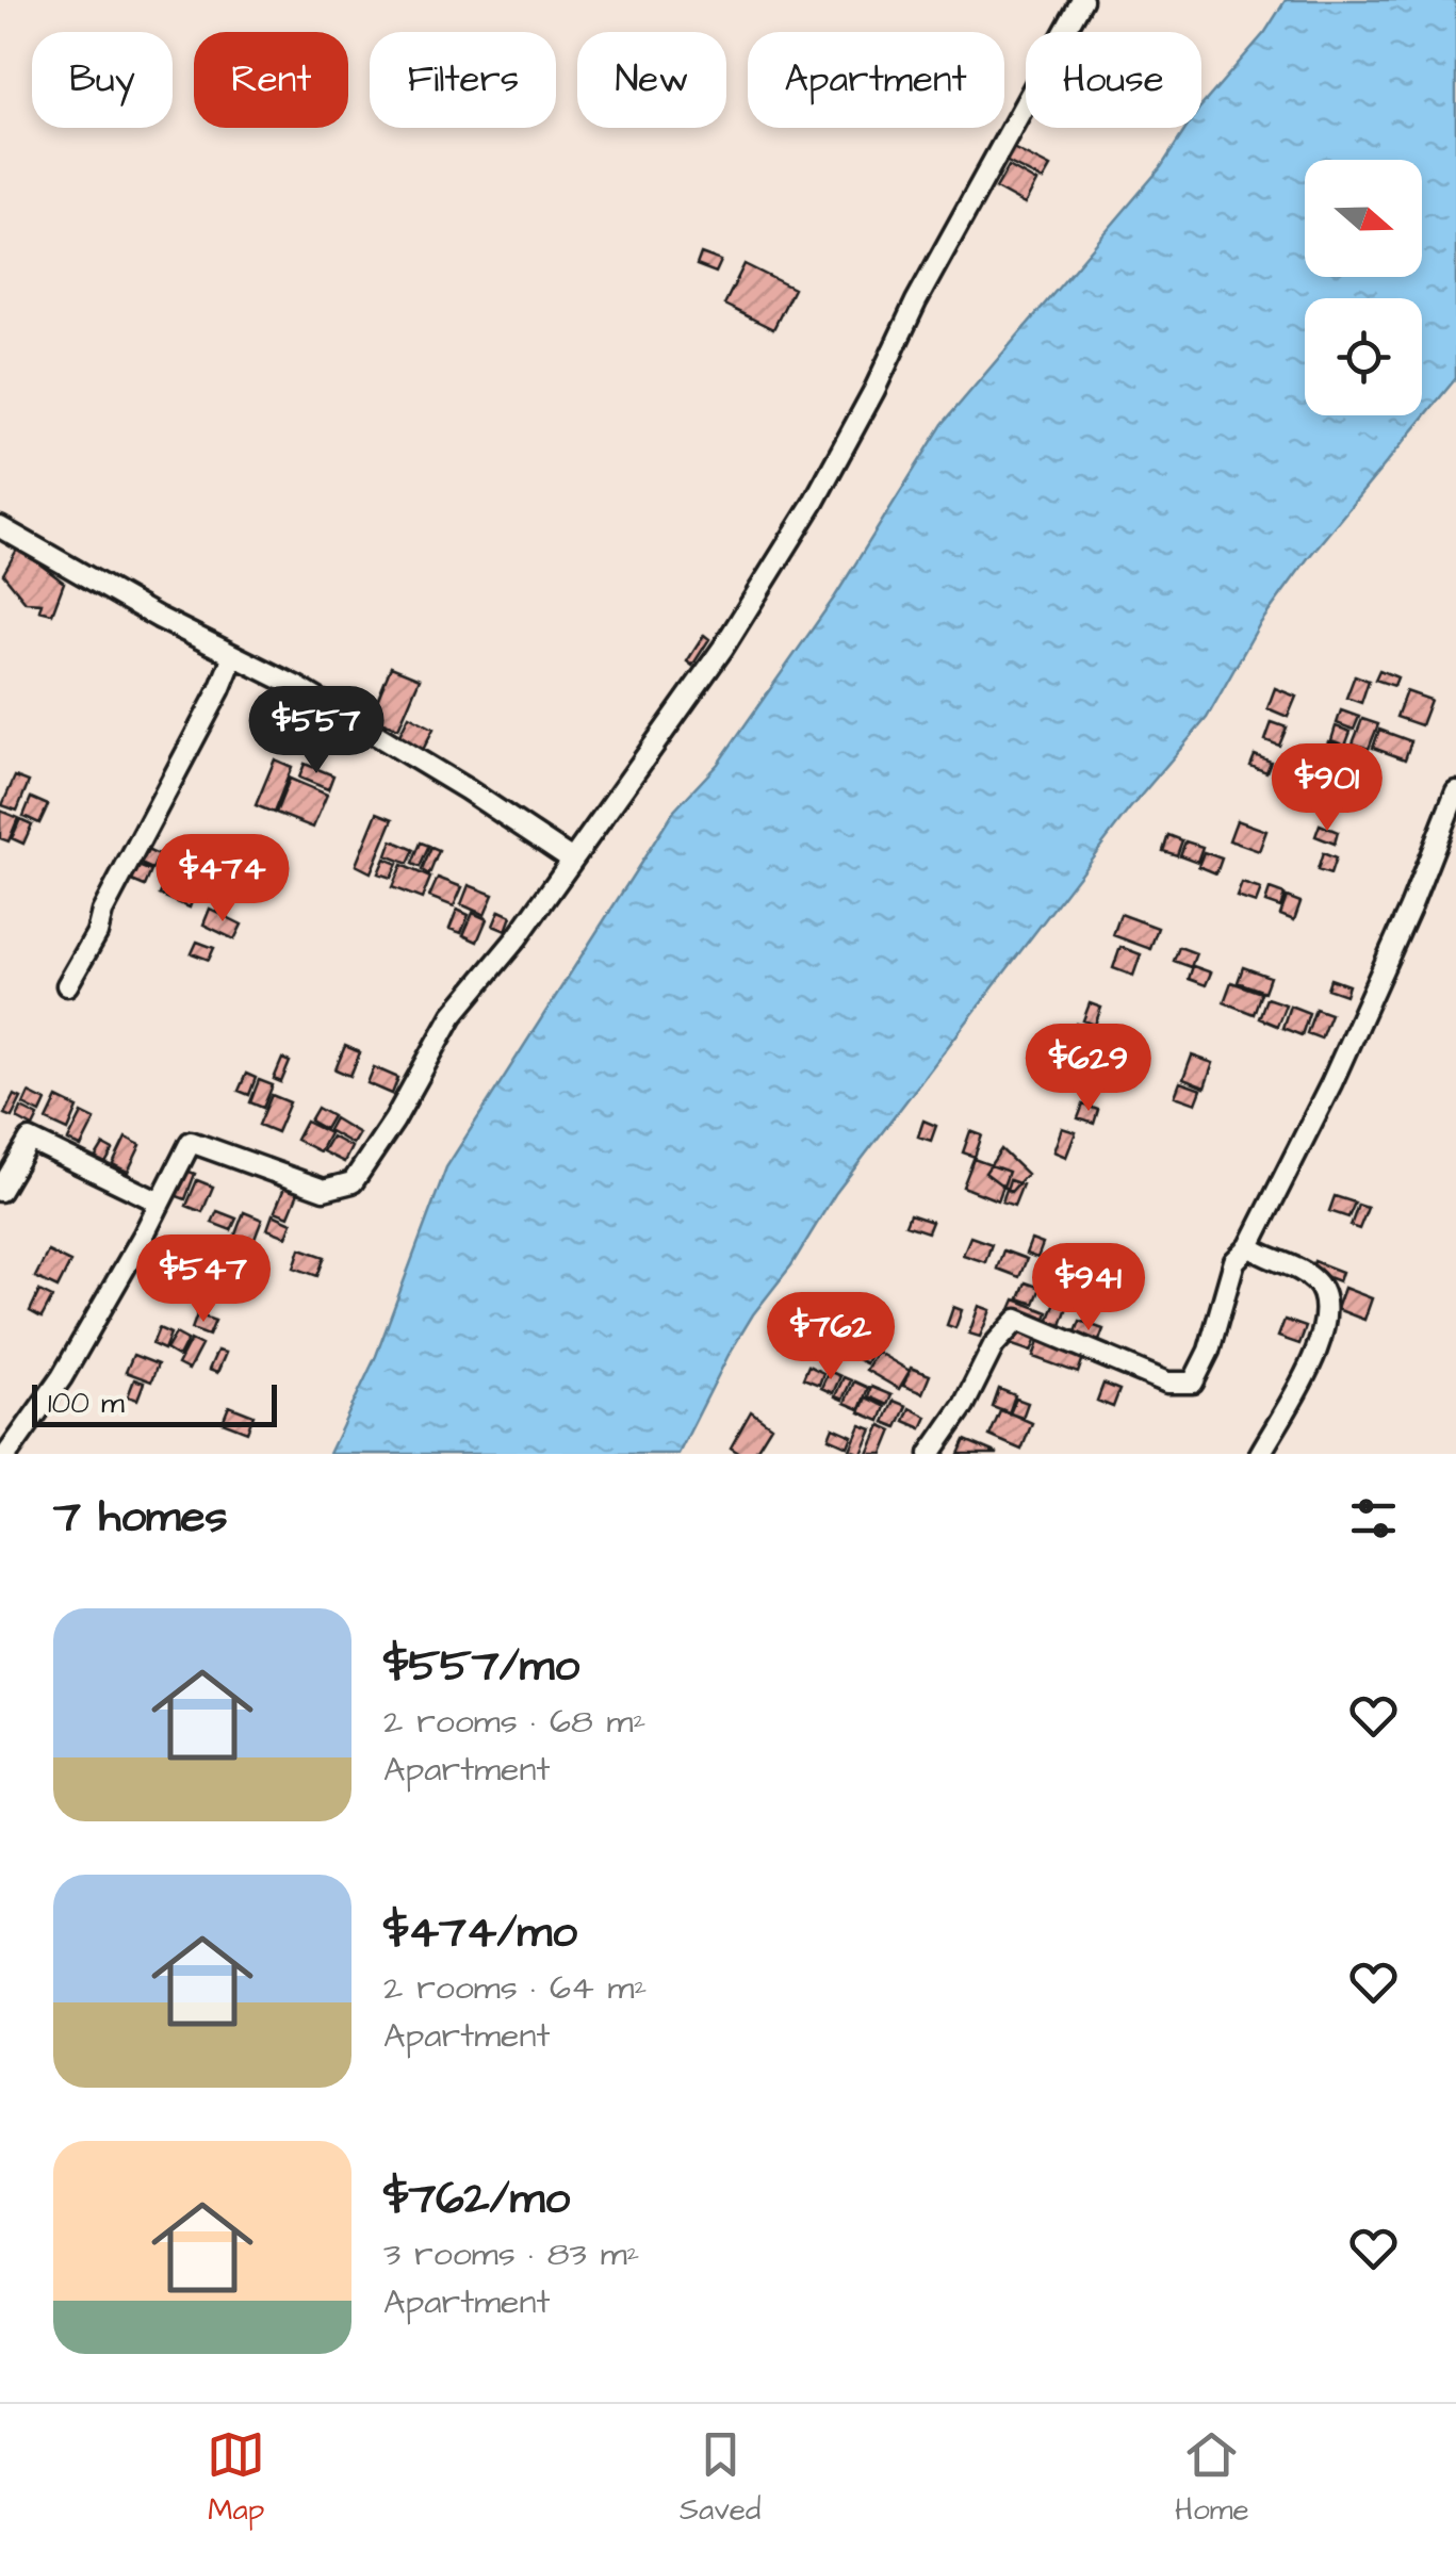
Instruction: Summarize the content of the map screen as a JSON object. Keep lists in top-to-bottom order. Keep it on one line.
{"scale_bar":"100 m","north":"right","page":{"chip":["Buy","Rent","Filters","New","Apartment","House"],"price":["$557","$901","$474","$629","$547","$941","$762"],"scale":"100 m","heading":"7 homes","list":[{"name":"$557/mo","note":"2 rooms · 68 m² · Apartment"},{"name":"$474/mo","note":"2 rooms · 64 m² · Apartment"},{"name":"$762/mo","note":"3 rooms · 83 m² · Apartment"}],"tabs":["Map","Saved","Home"]}}
